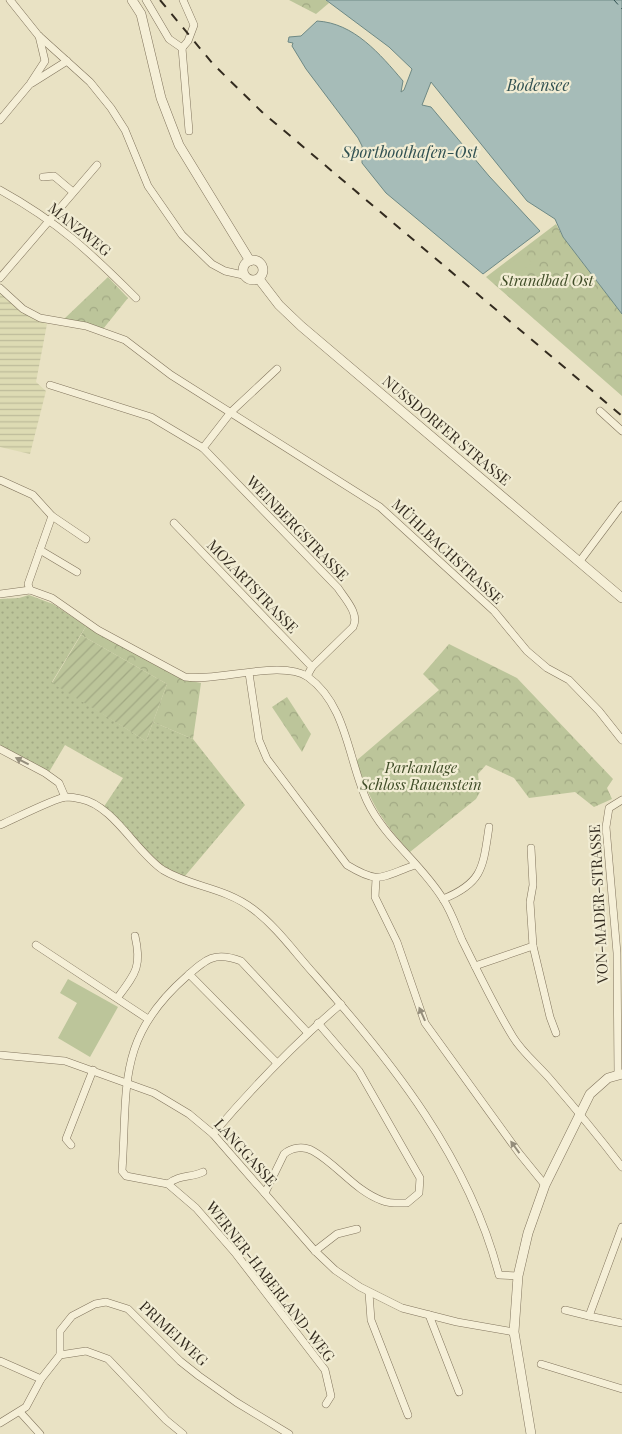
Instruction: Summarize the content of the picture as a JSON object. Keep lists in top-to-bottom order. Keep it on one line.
{"streets":{"street":["MANZWEG","NUSSDORFER STRASSE","WEINBERGSTRASSE","MÜHLBACHSTRASSE","MOZARTSTRASSE","VON-MADER-STRASSE","LANGGASSE","WERNER-HABERLAND-WEG","PRIMELWEG"]},"crossings":[["WEINBERGSTRASSE","MOZARTSTRASSE"],["LANGGASSE","WERNER-HABERLAND-WEG"]],"water":["Bodensee","Sportboothafen-Ost"],"parks":["Strandbad Ost","Parkanlage Schloss Rauenstein"]}
